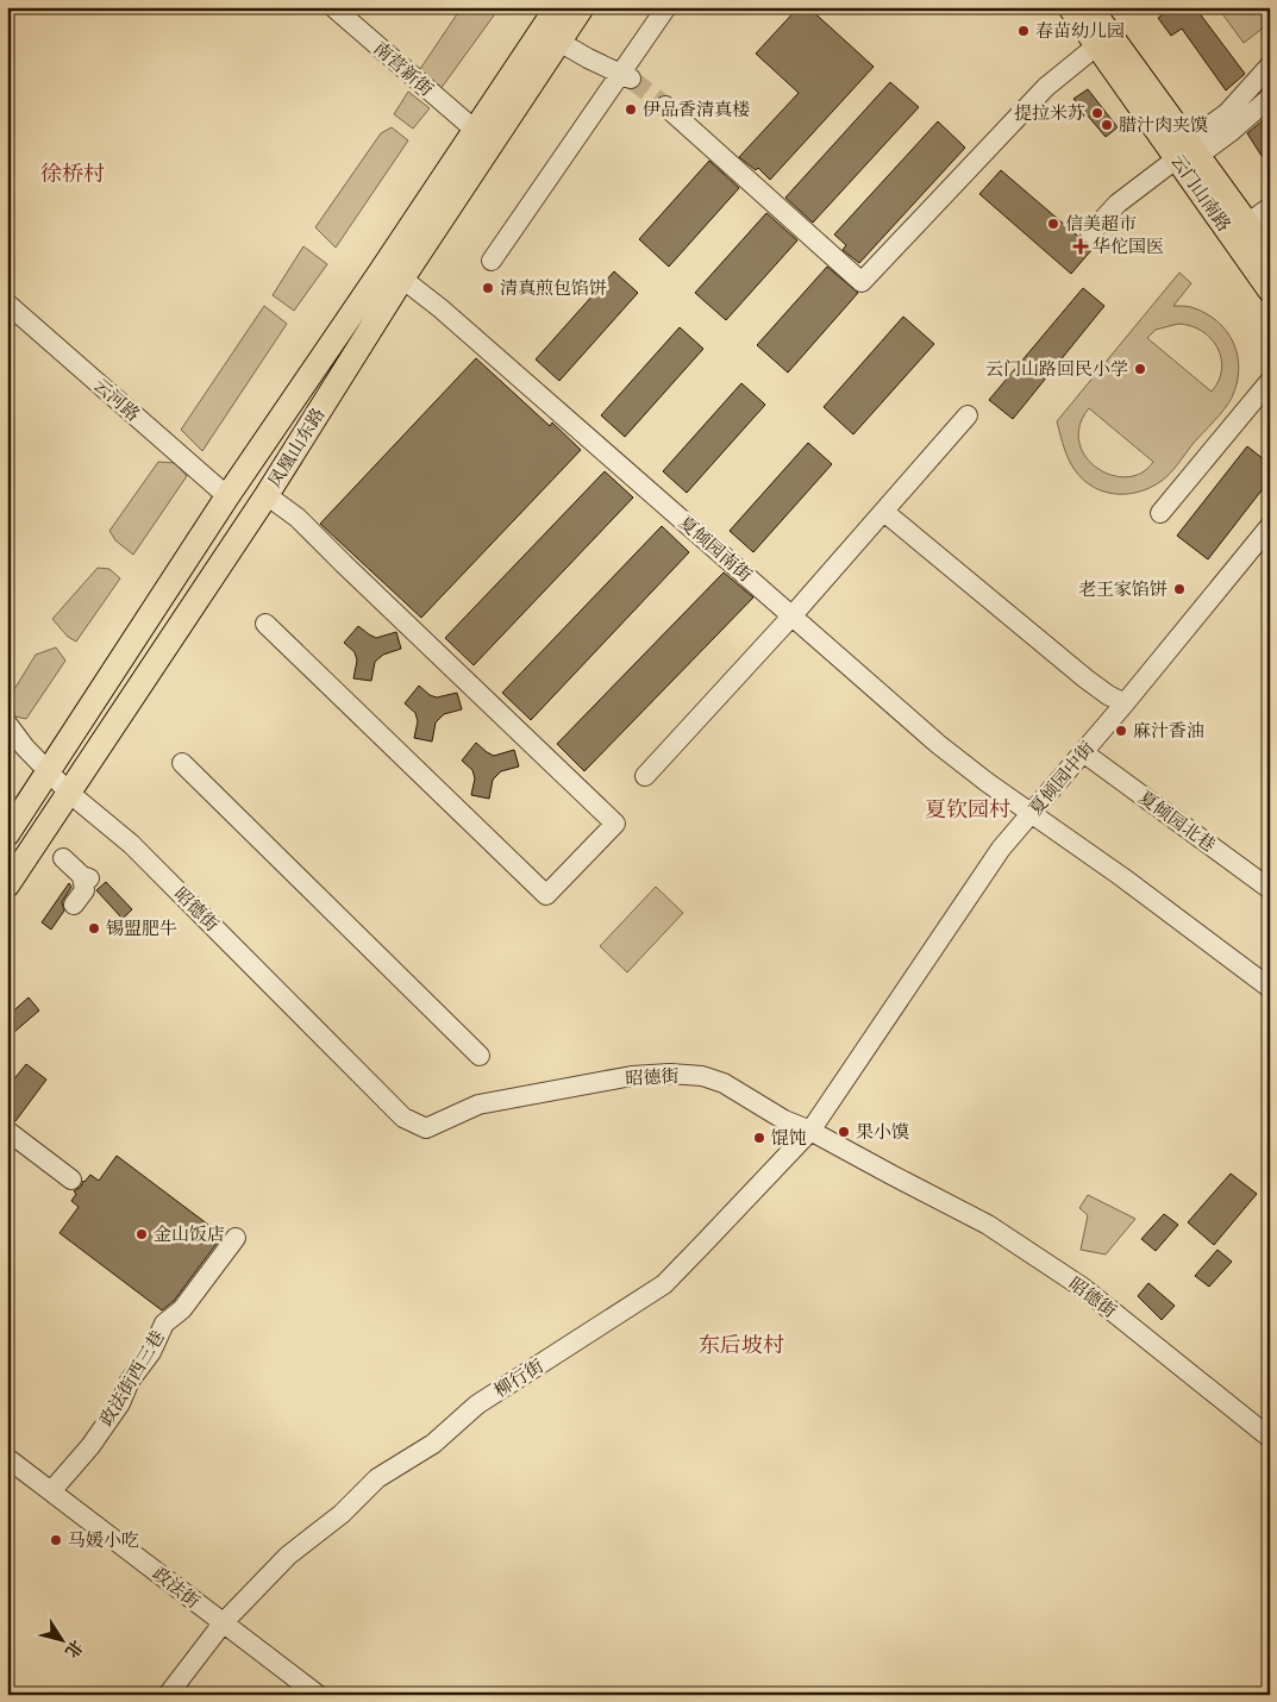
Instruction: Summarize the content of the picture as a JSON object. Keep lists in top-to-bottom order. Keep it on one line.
{"streets":{"main road":["云门山南路","凤凰山东路"],"street":["南营新街","云河路","夏倾园南街","夏倾园中街","夏倾园北巷","昭德街","政法街西三巷","柳行街","政法街"]},"crossings":[["南营新街","凤凰山东路"],["云河路","凤凰山东路"],["凤凰山东路","夏倾园南街"],["凤凰山东路","昭德街"],["夏倾园南街","夏倾园中街"],["夏倾园中街","夏倾园北巷"],["夏倾园中街","昭德街"],["夏倾园中街","柳行街"],["昭德街","柳行街"],["政法街西三巷","政法街"],["柳行街","政法街"]],"districts":["徐桥村","夏钦园村","东后坡村"],"places":{"other":["春苗幼儿园","伊品香清真楼","提拉米苏","腊汁肉夹馍","信美超市","清真煎包馅饼","云门山路回民小学","老王家馅饼","麻汁香油","锡盟肥牛","果小馍","馄饨","金山饭店","马媛小吃"],"health":["华佗国医"]},"north":"bottom right"}
